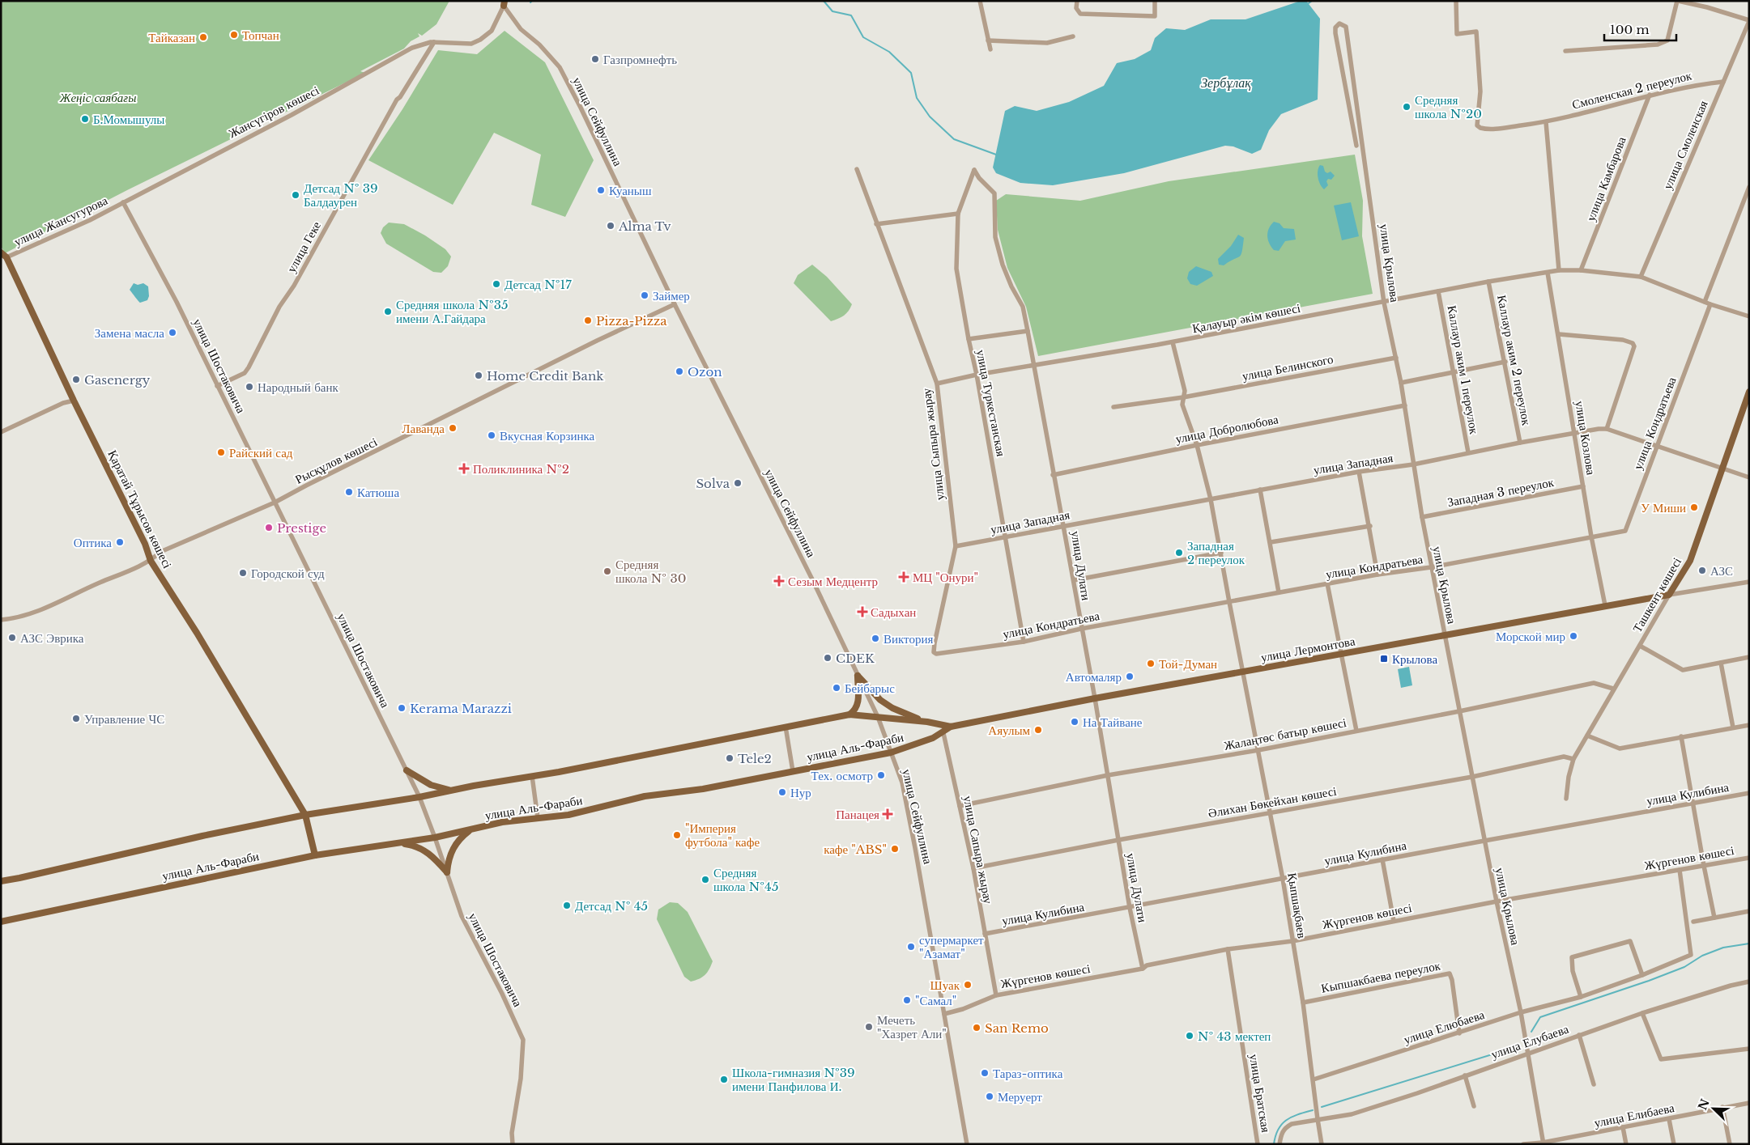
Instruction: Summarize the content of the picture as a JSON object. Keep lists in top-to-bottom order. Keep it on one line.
{"streets":{"main road":["Қаратай Тұрысов көшесі","Ташкент көшесі","улица Лермонтова","улица Аль-Фараби"],"street":["Смоленская 2 переулок","Жансүгіров көшесі","улица Сейфуллина","улица Смоленская","улица Камбарова","улица Жансугурова","улица Геке","улица Крылова","Қалауыр әкім көшесі","Каллаур аким 2 переулок","улица Шостаковича","улица Белинского","Каллаур аким 1 переулок","улица Туркестанская","улица Кондратьева","улица Добролюбова","улица Козлова","улица Сыпыра жырау","Рысқұлов көшесі","улица Западная","Западная 3 переулок","улица Дулати","Жалаңтөс батыр көшесі","улица Кулибина","Әлихан Бөкейхан көшесі","улица Сапыра жырау","Жүргенов көшесі","Қыпшақбаев","Кыпшакбаева переулок","улица Елюбаева","улица Елубаева","улица Братская","улица Елибаева"]},"crossings":[["Смоленская 2 переулок","улица Смоленская"],["Смоленская 2 переулок","улица Камбарова"],["Жансүгіров көшесі","улица Жансугурова"],["Жансүгіров көшесі","улица Геке"],["Жансүгіров көшесі","улица Шостаковича"],["улица Сейфуллина","Рысқұлов көшесі"],["улица Сейфуллина","улица Аль-Фараби"],["улица Сейфуллина","Жүргенов көшесі"],["улица Смоленская","Қалауыр әкім көшесі"],["улица Камбарова","Қалауыр әкім көшесі"],["улица Жансугурова","улица Шостаковича"],["улица Жансугурова","Қаратай Тұрысов көшесі"],["улица Геке","улица Шостаковича"],["улица Крылова","Қалауыр әкім көшесі"],["улица Крылова","улица Белинского"],["улица Крылова","улица Кондратьева"],["улица Крылова","улица Добролюбова"],["улица Крылова","улица Западная"],["улица Крылова","Западная 3 переулок"],["улица Крылова","улица Лермонтова"],["улица Крылова","Жалаңтөс батыр көшесі"],["улица Крылова","улица Кулибина"],["улица Крылова","Әлихан Бөкейхан көшесі"],["улица Крылова","Жүргенов көшесі"],["улица Крылова","улица Елюбаева"],["улица Крылова","улица Елубаева"],["улица Крылова","улица Елибаева"],["Қалауыр әкім көшесі","Каллаур аким 2 переулок"],["Қалауыр әкім көшесі","Каллаур аким 1 переулок"],["Қалауыр әкім көшесі","улица Туркестанская"],["Қалауыр әкім көшесі","улица Кондратьева"],["Қалауыр әкім көшесі","улица Козлова"],["Қалауыр әкім көшесі","улица Сыпыра жырау"],["Қалауыр әкім көшесі","улица Дулати"],["Қалауыр әкім көшесі","Қыпшақбаев"],["Каллаур аким 2 переулок","улица Западная"],["улица Шостаковича","Рысқұлов көшесі"],["улица Шостаковича","улица Аль-Фараби"],["улица Белинского","Қыпшақбаев"],["Каллаур аким 1 переулок","улица Западная"],["улица Туркестанская","улица Кондратьева"],["улица Туркестанская","улица Западная"],["улица Туркестанская","улица Дулати"],["улица Кондратьева","улица Козлова"],["улица Кондратьева","улица Сыпыра жырау"],["улица Кондратьева","улица Западная"],["улица Кондратьева","улица Дулати"],["улица Кондратьева","Қыпшақбаев"],["улица Добролюбова","улица Дулати"],["улица Добролюбова","Қыпшақбаев"],["улица Козлова","улица Западная"],["улица Козлова","Западная 3 переулок"],["улица Козлова","улица Лермонтова"],["улица Сыпыра жырау","улица Западная"],["Рысқұлов көшесі","Қаратай Тұрысов көшесі"],["улица Западная","улица Дулати"],["улица Западная","Ташкент көшесі"],["улица Западная","Қыпшақбаев"],["Қаратай Тұрысов көшесі","улица Аль-Фараби"],["улица Дулати","улица Лермонтова"],["улица Дулати","Жалаңтөс батыр көшесі"],["улица Дулати","улица Кулибина"],["улица Дулати","Әлихан Бөкейхан көшесі"],["улица Дулати","Жүргенов көшесі"],["Ташкент көшесі","улица Лермонтова"],["Ташкент көшесі","Жалаңтөс батыр көшесі"],["Ташкент көшесі","Әлихан Бөкейхан көшесі"],["улица Лермонтова","улица Аль-Фараби"],["улица Лермонтова","Қыпшақбаев"],["Жалаңтөс батыр көшесі","улица Сапыра жырау"],["Жалаңтөс батыр көшесі","Қыпшақбаев"],["улица Аль-Фараби","улица Сапыра жырау"],["улица Кулибина","улица Сапыра жырау"],["улица Кулибина","Қыпшақбаев"],["Әлихан Бөкейхан көшесі","улица Сапыра жырау"],["Әлихан Бөкейхан көшесі","Қыпшақбаев"],["улица Сапыра жырау","Жүргенов көшесі"],["Жүргенов көшесі","Қыпшақбаев"],["Жүргенов көшесі","улица Елюбаева"],["Жүргенов көшесі","улица Братская"],["Қыпшақбаев","Кыпшакбаева переулок"],["Қыпшақбаев","улица Елюбаева"],["Қыпшақбаев","улица Елубаева"],["Кыпшакбаева переулок","улица Елюбаева"]],"water":["Зербұлақ"],"parks":["Жеңіс саябағы"],"places":{"other":["Топчан","Тайказан","Газпромнефть","Средняя школа №20","Б.Момышулы","Куаныш","Детсад № 39 Балдаурен","Alma Tv","Детсад №17","Займер","Средняя школа №35 имени А.Гайдара","Pizza-Pizza","Замена масла","Ozon","Home Credit Bank","Gasenergy","Народный банк","Лаванда","Вкусная Корзинка","Райский сад","Solva","Катюша","У Миши","Prestige","Оптика","Западная 2 переулок","АЗС","Средняя школа № 30","Городской суд","Морской мир","АЗС Эврика","Виктория","CDEK","Той-Думан","Автомаляр","Бейбарыс","Kerama Marazzi","Управление ЧС","На Тайване","Аяулым","Tele2","Тех. осмотр","Нур","\"Империя футбола\" кафе","кафе \"ABS\"","Средняя школа №45","Детсад № 45","супермаркет \"Азамат\"","Шуак","\"Самал\"","Мечеть \"Хазрет Али\"","San Remo","№ 43 мектеп","Тараз-оптика","Школа-гимназия №39 имени Панфилова И.","Меруерт"],"health":["Поликлиника №2","МЦ \"Онури\"","Сезым Медцентр","Садыхан","Панацея"],"transit":["Крылова"]},"scale_bar":"100 m","north":"top left"}
